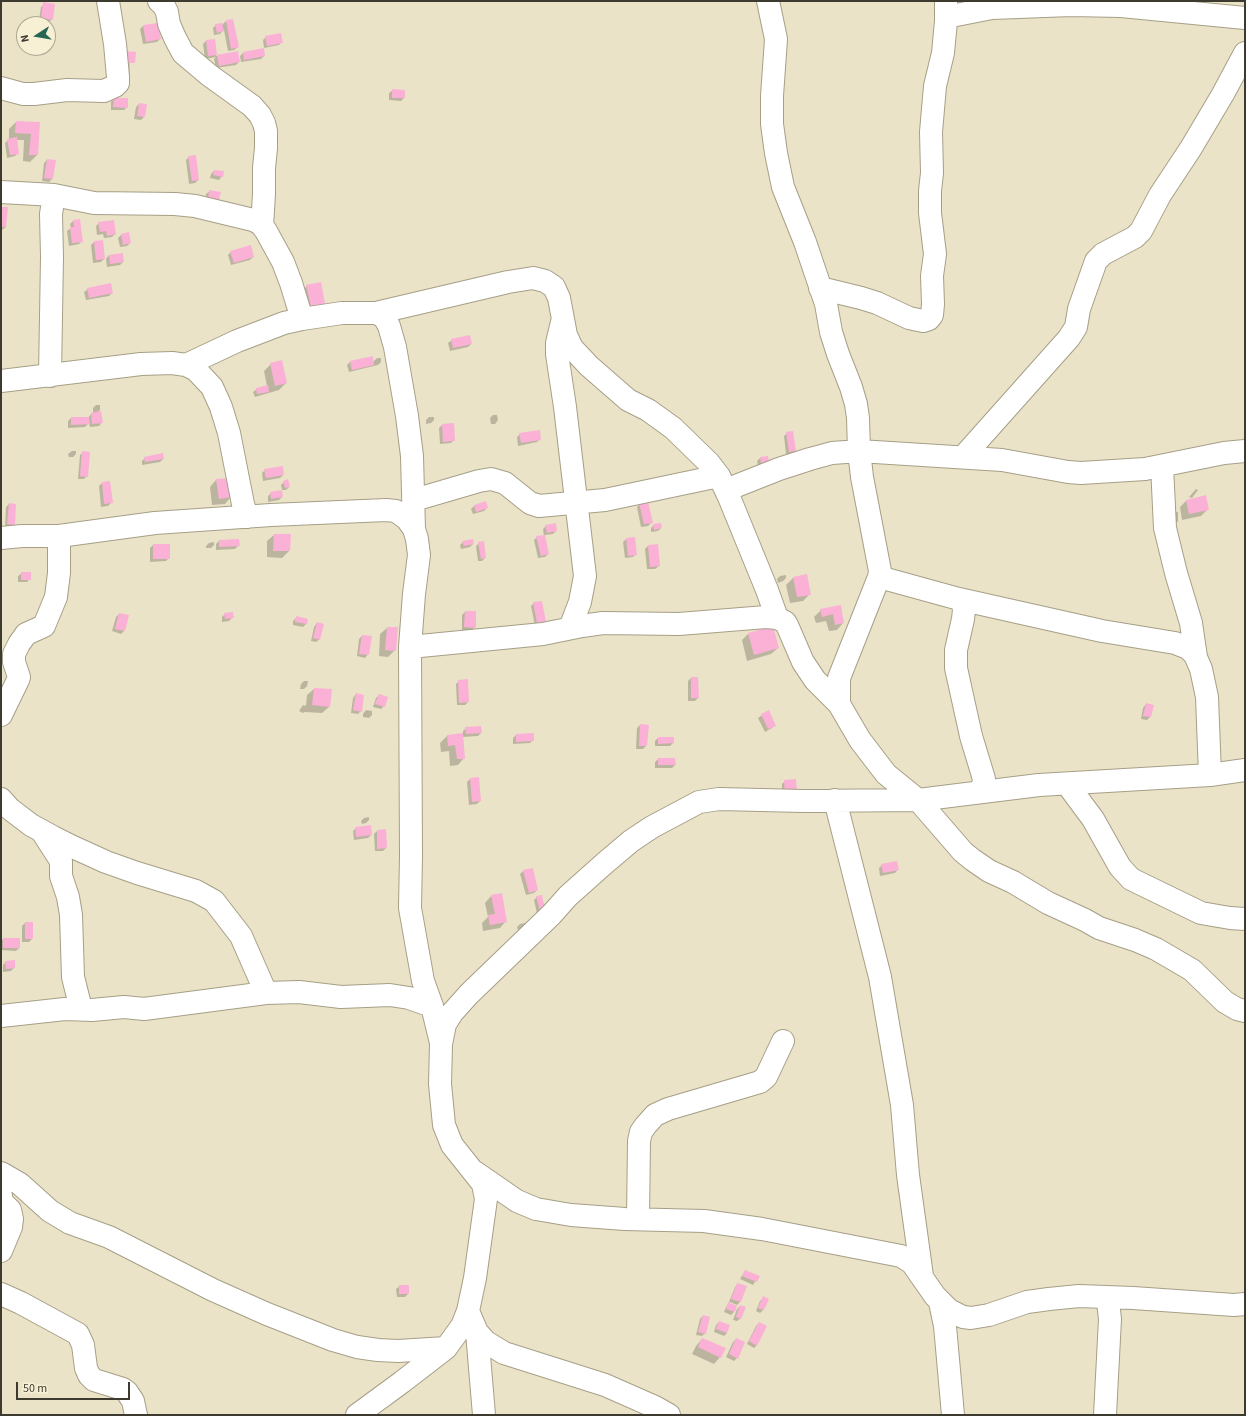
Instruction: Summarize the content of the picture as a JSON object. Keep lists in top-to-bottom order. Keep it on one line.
{"scale_bar":"50 m","north":"left"}
